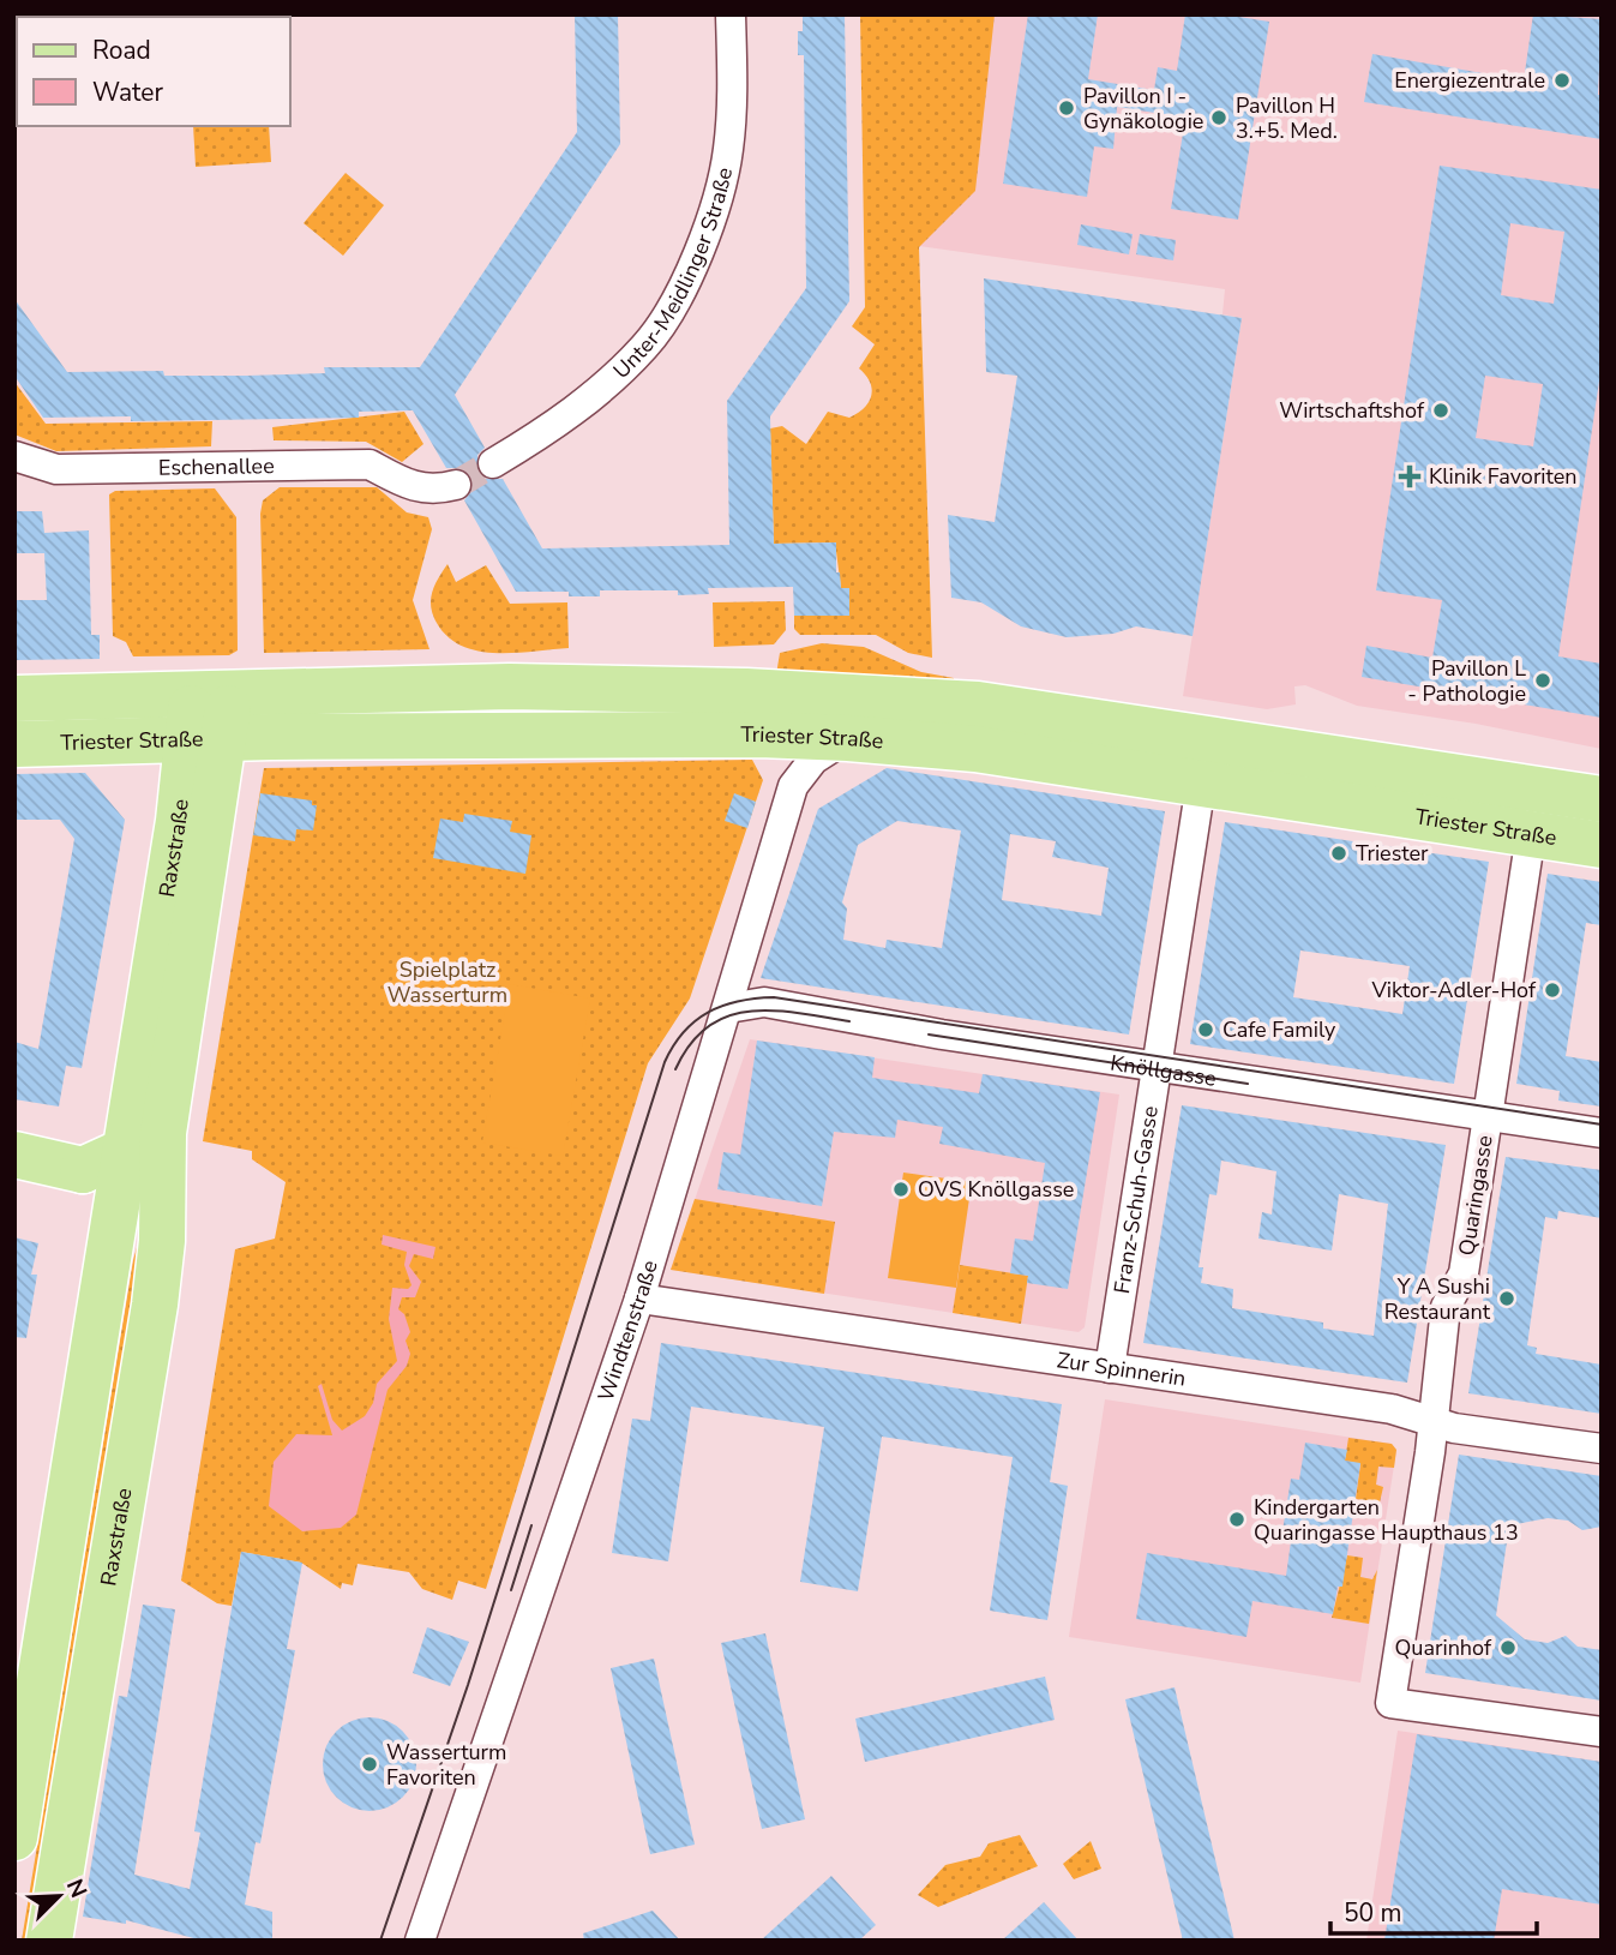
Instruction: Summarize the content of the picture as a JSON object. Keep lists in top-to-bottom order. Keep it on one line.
{"streets":{"main road":["Triester Straße","Raxstraße"],"street":["Unter-Meidlinger Straße","Eschenallee","Knöllgasse","Quaringasse","Franz-Schuh-Gasse","Windtenstraße","Zur Spinnerin"]},"crossings":[["Triester Straße","Raxstraße"],["Triester Straße","Quaringasse"],["Triester Straße","Franz-Schuh-Gasse"],["Triester Straße","Windtenstraße"],["Knöllgasse","Quaringasse"],["Knöllgasse","Franz-Schuh-Gasse"],["Knöllgasse","Windtenstraße"],["Quaringasse","Zur Spinnerin"],["Franz-Schuh-Gasse","Zur Spinnerin"],["Windtenstraße","Zur Spinnerin"]],"parks":["Spielplatz Wasserturm"],"places":{"other":["Energiezentrale","Pavillon I - Gynäkologie","Pavillon H 3.+5. Med.","Wirtschaftshof","Pavillon L - Pathologie","Triester","Viktor-Adler-Hof","Cafe Family","OVS Knöllgasse","Y A Sushi Restaurant","Kindergarten Quaringasse Haupthaus 13","Quarinhof","Wasserturm Favoriten"],"health":["Klinik Favoriten"]},"legend":["Road","Water"],"scale_bar":"50 m","north":"top right"}
